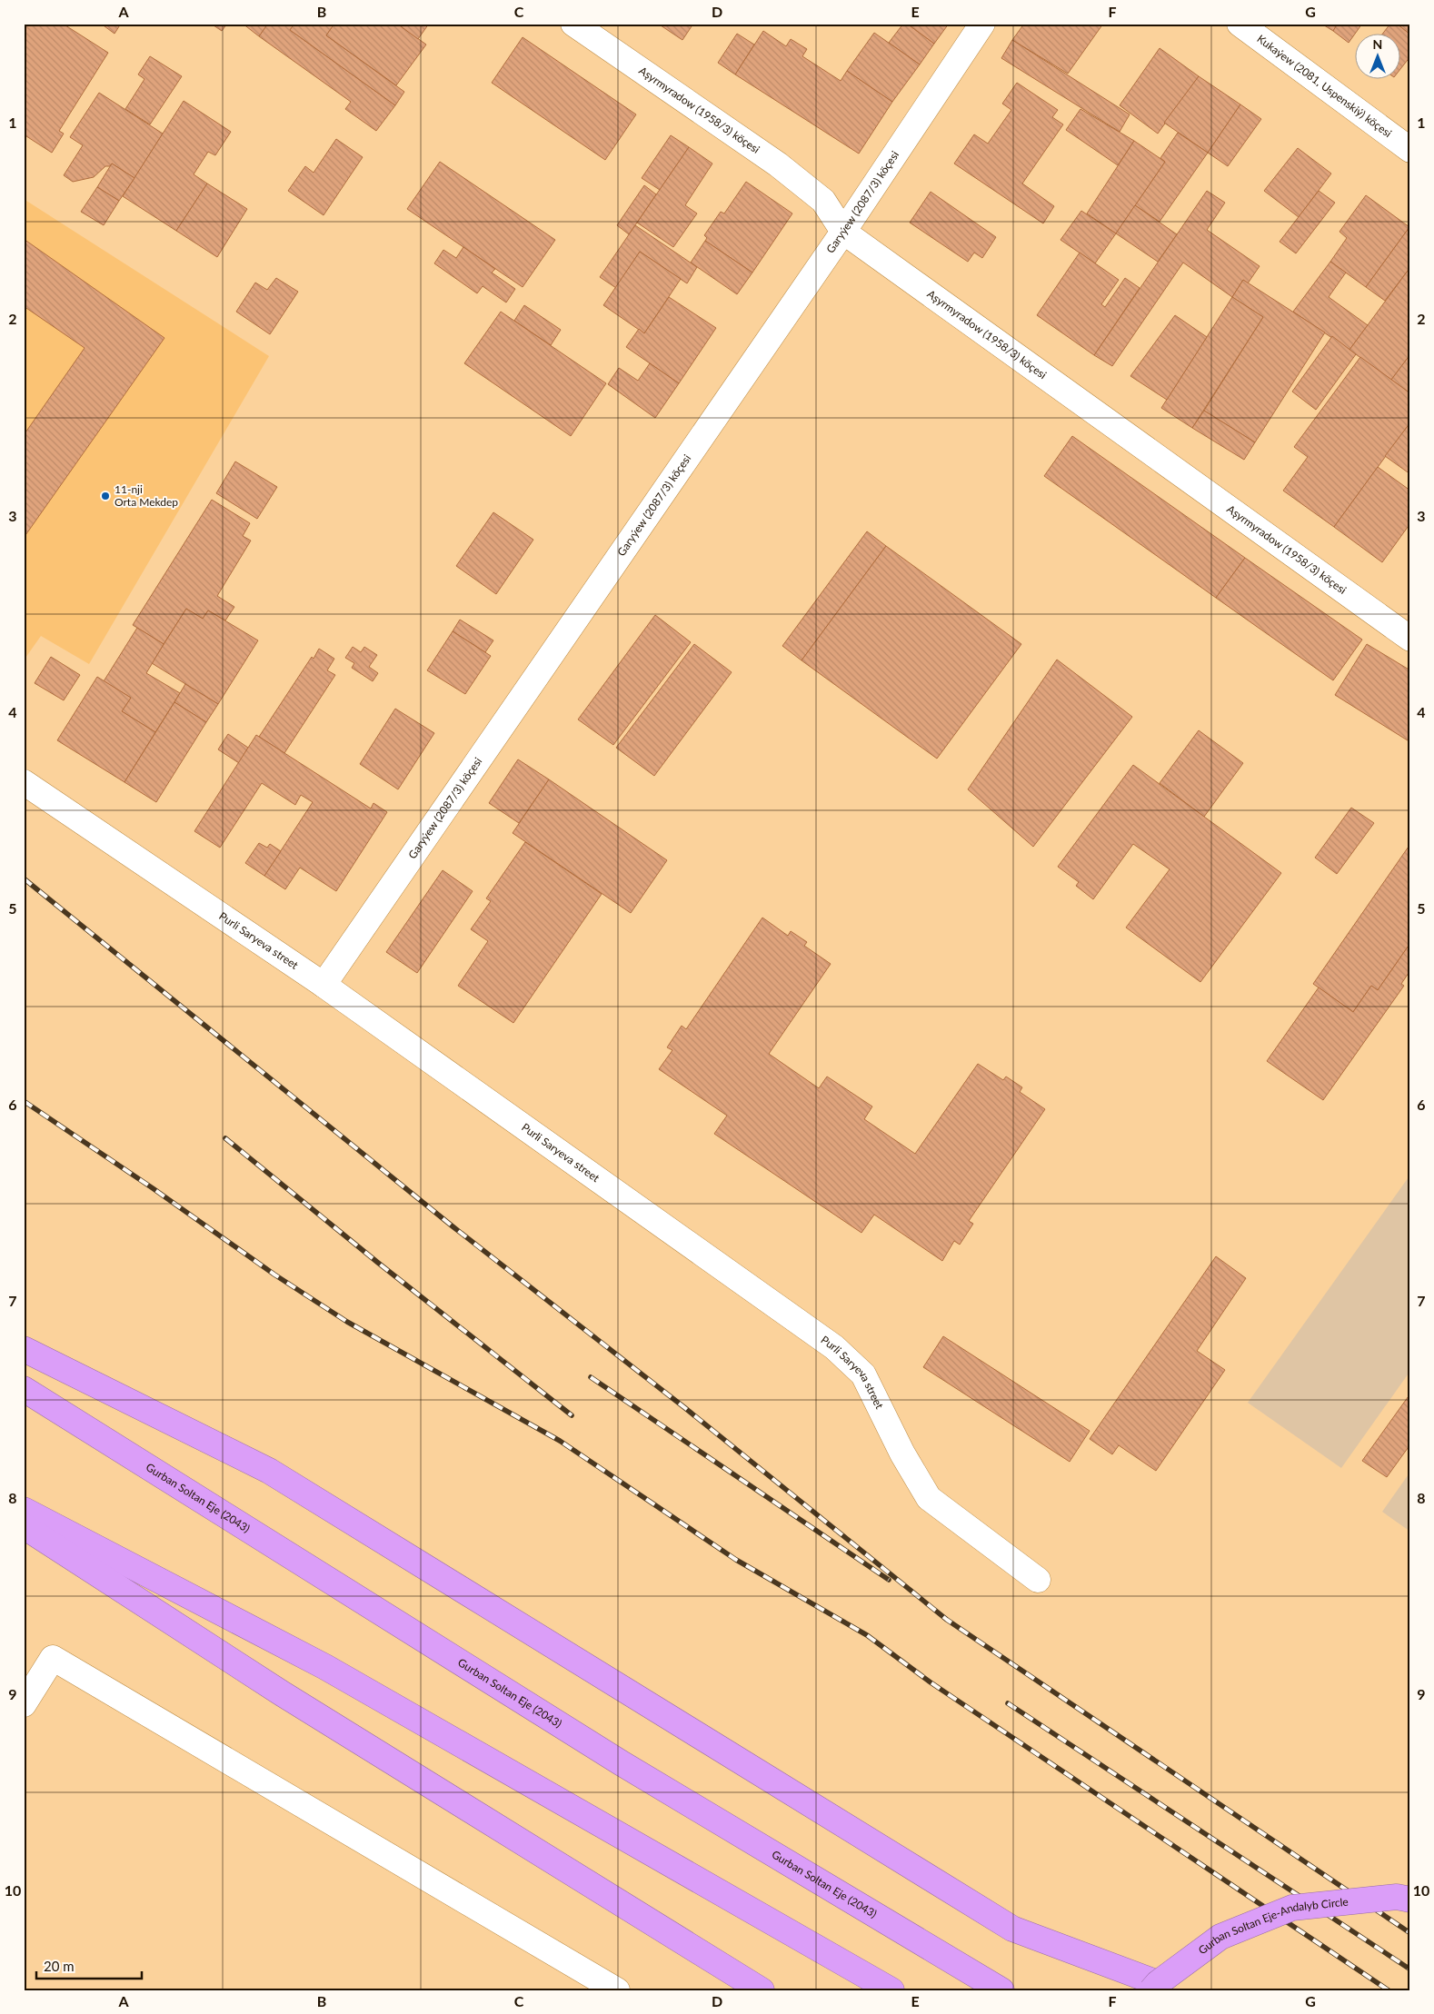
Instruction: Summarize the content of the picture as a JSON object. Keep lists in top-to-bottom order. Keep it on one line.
{"streets":{"highway":["Gurban Soltan Eje (2043)","Gurban Soltan Eje-Andalyb Circle"],"street":["Kukaýew (2081, Uspenskiý) köçesi","Aşyrmyradow (1958/3) köçesi","Garyýew (2087/3) köçesi","Purli Saryeva street"]},"crossings":[["Aşyrmyradow (1958/3) köçesi","Garyýew (2087/3) köçesi"],["Garyýew (2087/3) köçesi","Purli Saryeva street"]],"places":["11-nji Orta Mekdep"],"scale_bar":"20 m","north":"top","grid":{"columns":["A","B","C","D","E","F","G"],"rows":["1","2","3","4","5","6","7","8","9","10"]}}
